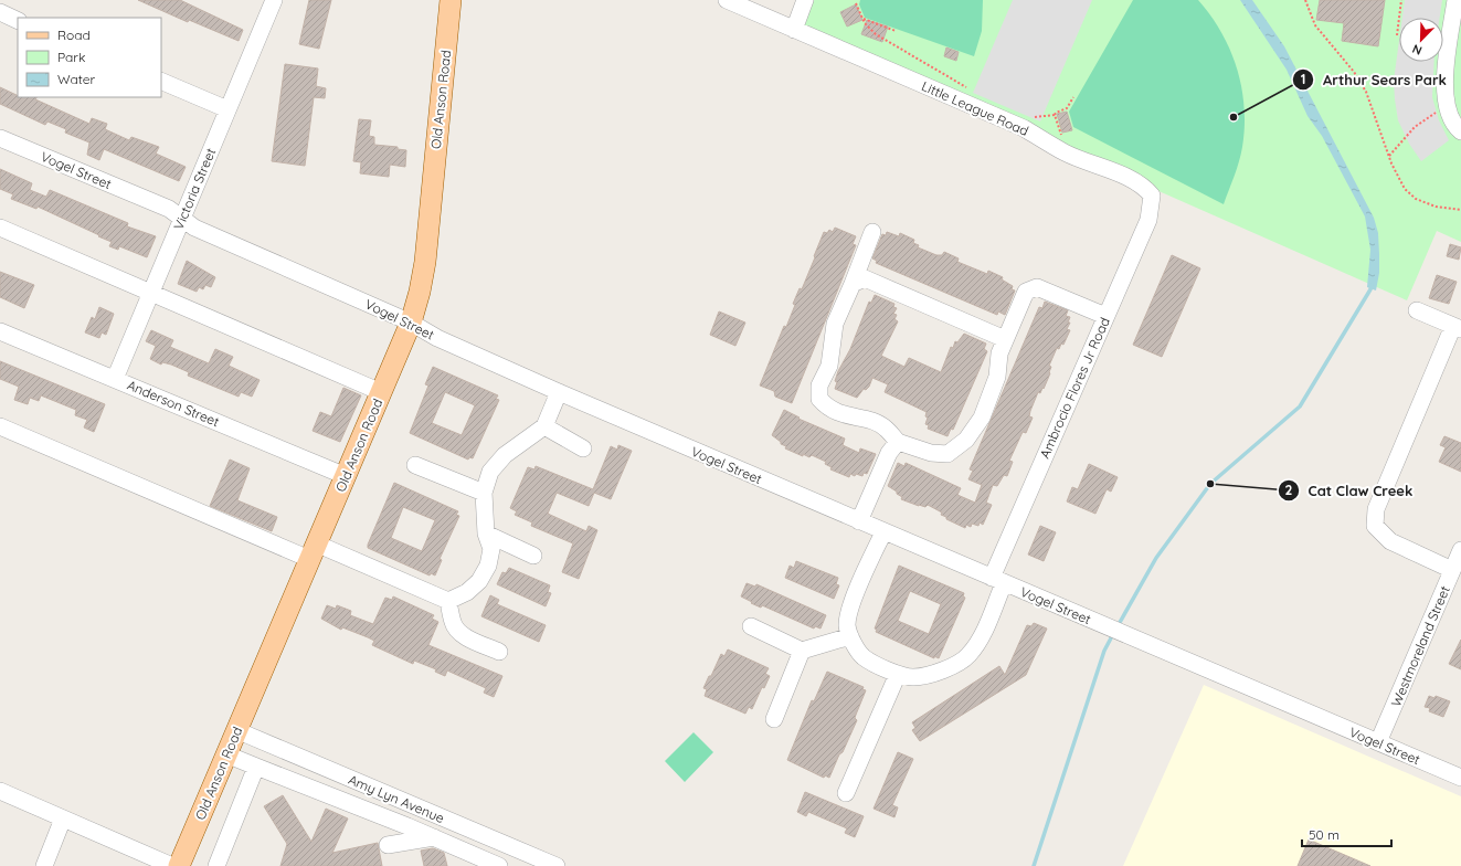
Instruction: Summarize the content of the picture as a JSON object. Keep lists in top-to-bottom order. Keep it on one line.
{"streets":{"main road":["Old Anson Road"],"street":["Little League Road","Vogel Street","Victoria Street","Ambrocio Flores Jr Road","Anderson Street","Westmoreland Street","Amy Lyn Avenue"]},"crossings":[["Old Anson Road","Vogel Street"],["Old Anson Road","Anderson Street"],["Old Anson Road","Amy Lyn Avenue"],["Little League Road","Ambrocio Flores Jr Road"],["Vogel Street","Victoria Street"],["Vogel Street","Ambrocio Flores Jr Road"],["Vogel Street","Westmoreland Street"],["Victoria Street","Anderson Street"]],"places":["Arthur Sears Park","Cat Claw Creek"],"legend":["Road","Park","Water"],"scale_bar":"50 m","north":"bottom left"}
